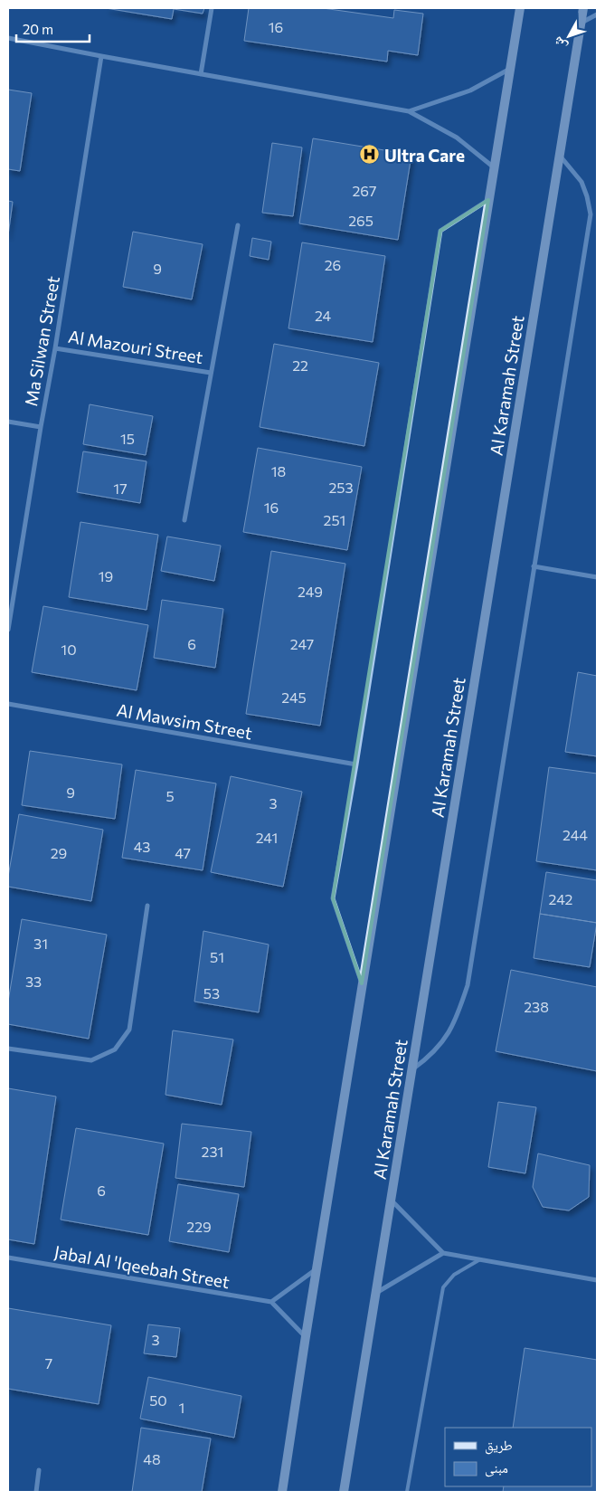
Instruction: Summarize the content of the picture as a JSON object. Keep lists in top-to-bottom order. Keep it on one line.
{"streets":{"main road":["Al Karamah Street"],"street":["Ma Silwan Street","Al Mazouri Street","Al Mawsim Street","Jabal Al 'Iqeebah Street"]},"crossings":[["Ma Silwan Street","Al Mazouri Street"]],"places":{"hospital":["Ultra Care"]},"house_numbers":["16","267","265","26","9","24","22","15","18","253","17","16","251","19","249","6","247","10","245","9","5","3","244","241","43","29","47","242","31","51","33","53","238","231","6","229","3","7","50","1","48"],"legend":["طريق","مبنى"],"scale_bar":"20 m","north":"bottom left"}
